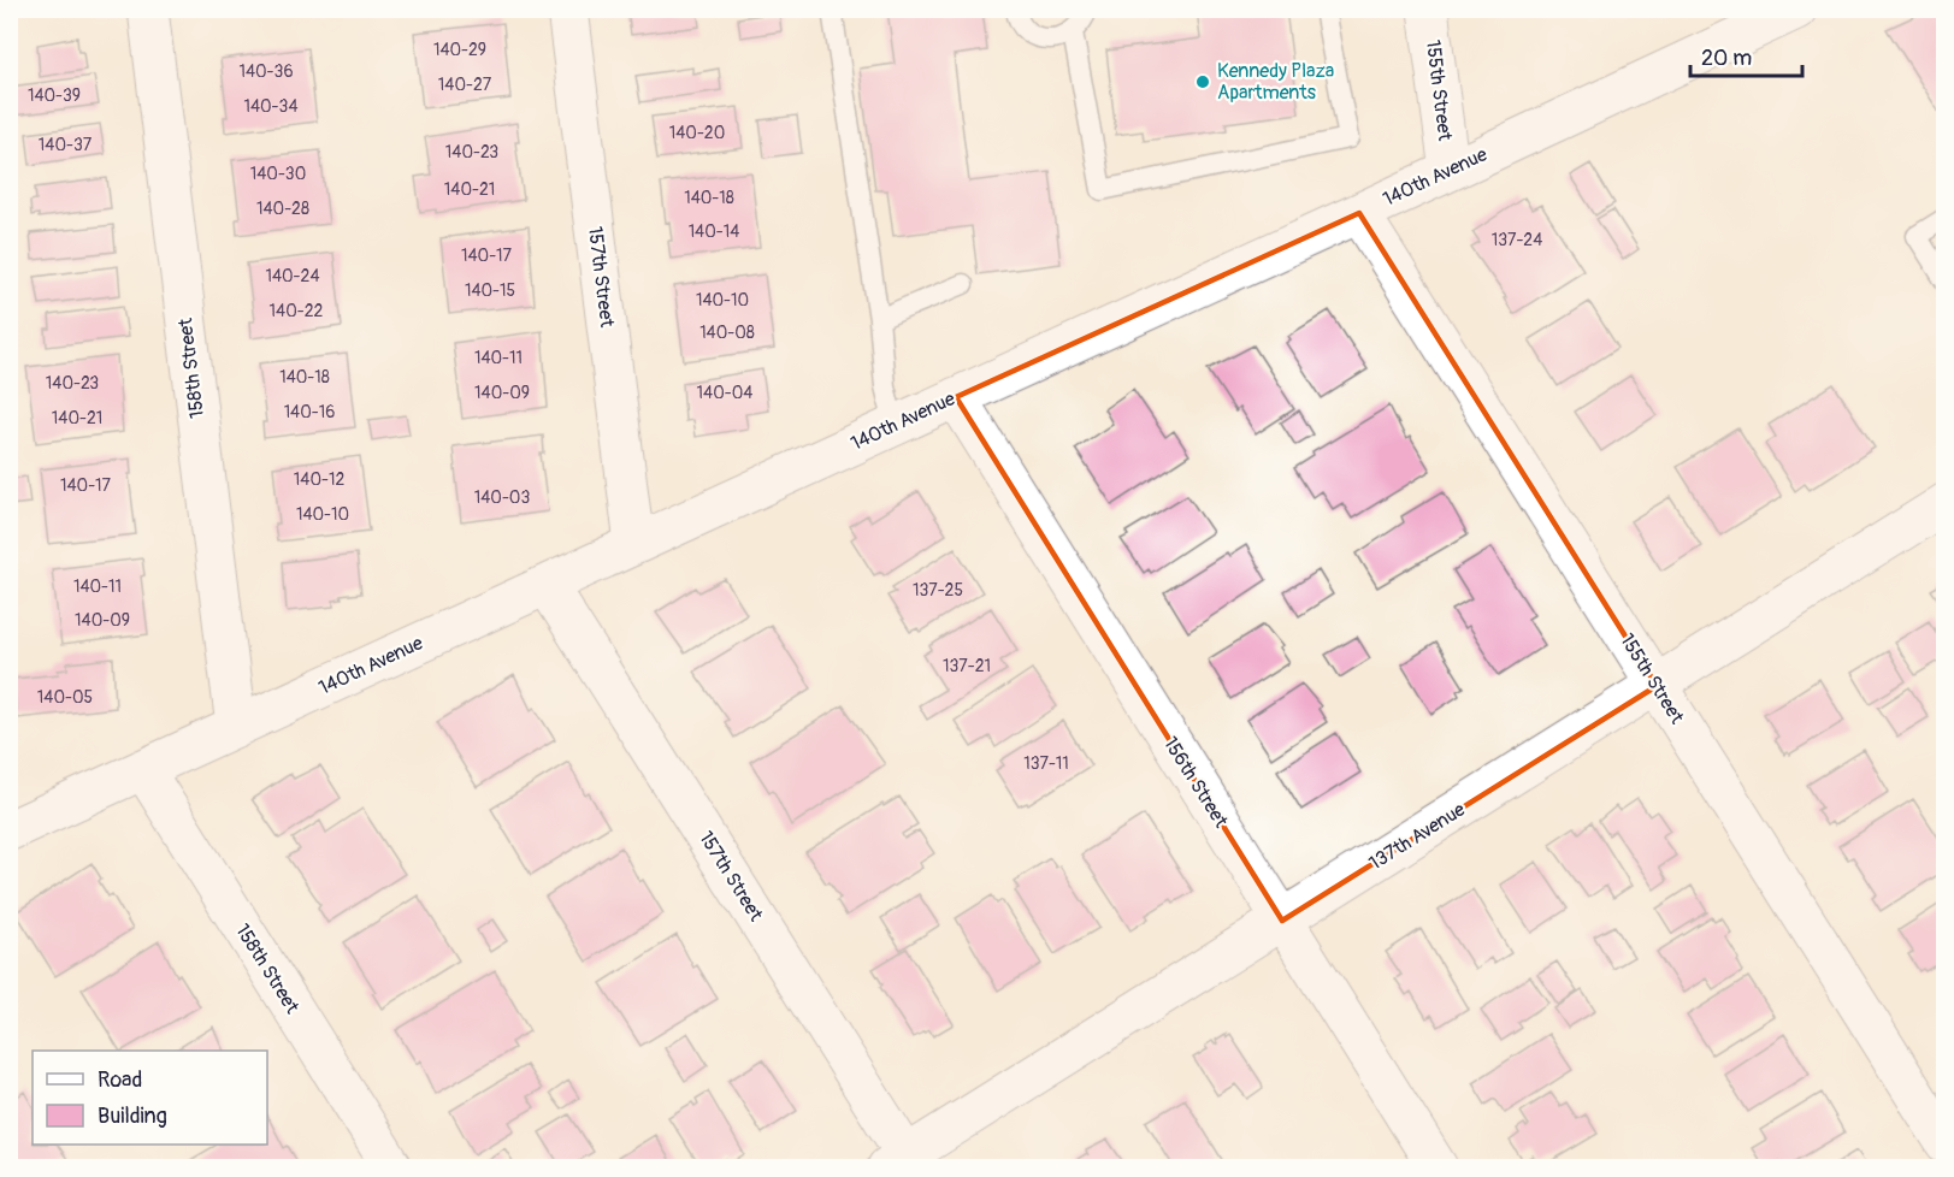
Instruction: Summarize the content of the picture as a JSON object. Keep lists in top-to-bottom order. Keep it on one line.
{"streets":{"street":["155th Street","140th Avenue","157th Street","158th Street","156th Street","137th Avenue"]},"crossings":[["155th Street","140th Avenue"],["155th Street","137th Avenue"],["140th Avenue","157th Street"],["140th Avenue","158th Street"],["140th Avenue","156th Street"],["157th Street","137th Avenue"],["156th Street","137th Avenue"]],"places":["Kennedy Plaza Apartments"],"house_numbers":["140-29","140-36","140-27","140-39","140-34","140-20","140-37","140-23","140-30","140-21","140-18","140-28","140-14","137-24","140-17","140-24","140-15","140-10","140-22","140-08","140-11","140-18","140-23","140-09","140-04","140-16","140-21","140-12","140-17","140-03","140-10","140-11","137-25","140-09","137-21","140-05","137-11"],"legend":["Road","Building"],"scale_bar":"20 m"}
